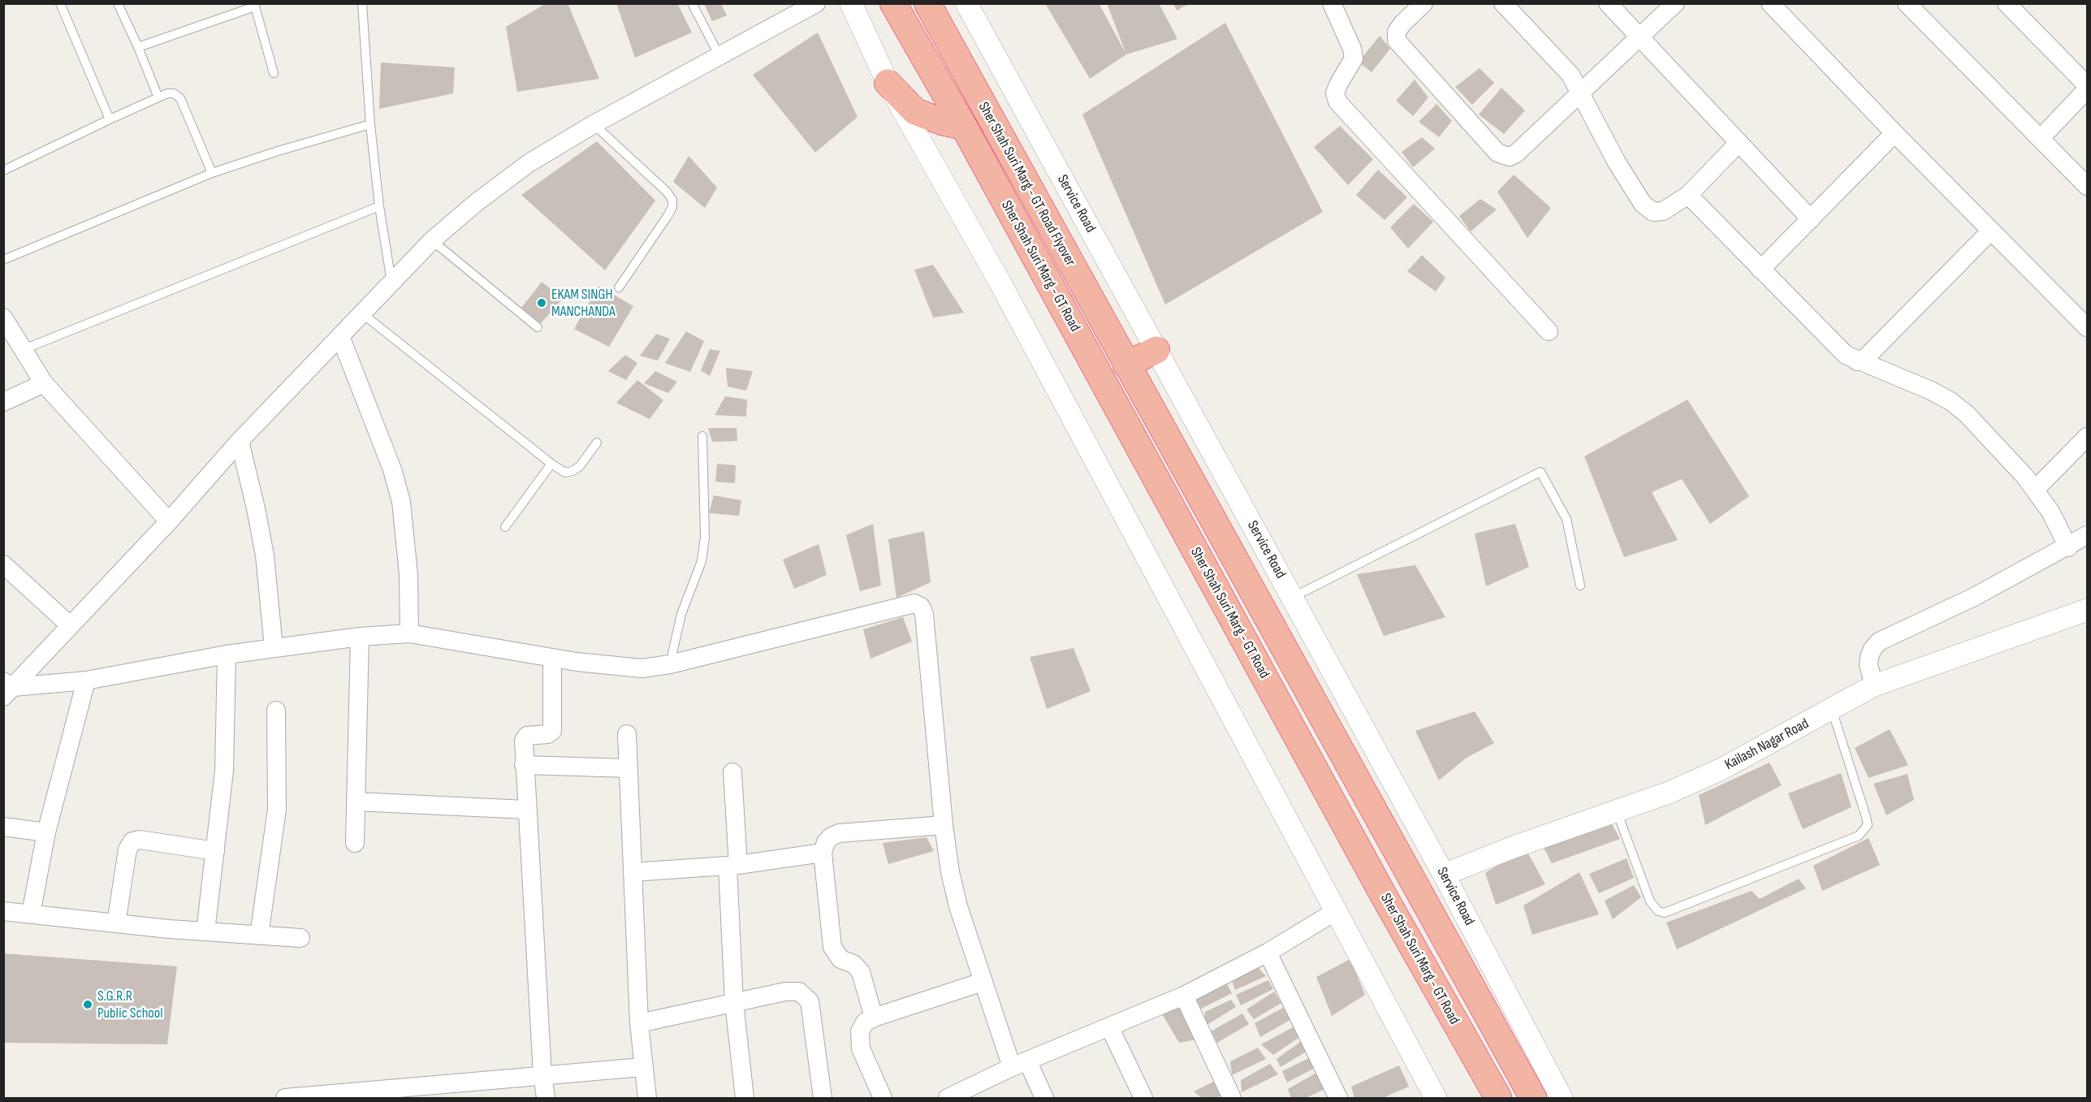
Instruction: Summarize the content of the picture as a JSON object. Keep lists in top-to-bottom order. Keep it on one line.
{"streets":{"highway":["Sher Shah Suri Marg - GT Road Flyover","Sher Shah Suri Marg - GT Road"],"street":["Service Road","Kailash Nagar Road"]},"crossings":[["Sher Shah Suri Marg - GT Road Flyover","Sher Shah Suri Marg - GT Road"],["Service Road","Kailash Nagar Road"]],"places":["EKAM SINGH MANCHANDA","S.G.R.R Public School"]}
